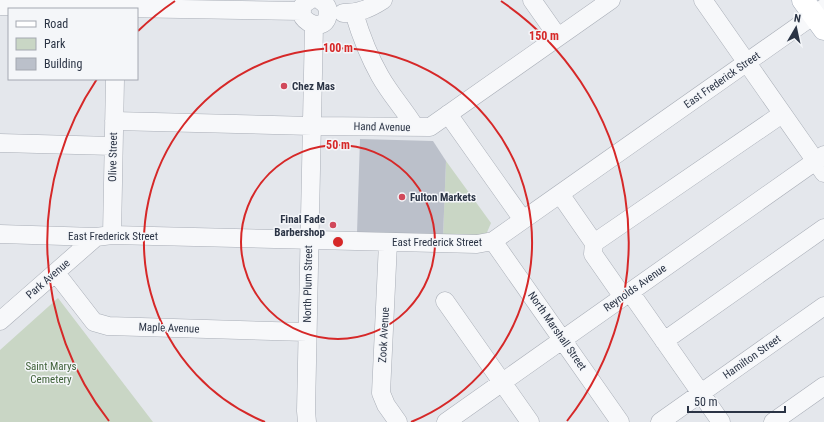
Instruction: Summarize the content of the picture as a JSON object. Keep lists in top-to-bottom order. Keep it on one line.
{"streets":{"street":["East Frederick Street","Hand Avenue","Olive Street","Park Avenue","North Plum Street","Reynolds Avenue","Maple Avenue","North Marshall Street","Zook Avenue","Hamilton Street"]},"crossings":[["East Frederick Street","Olive Street"],["East Frederick Street","Park Avenue"],["East Frederick Street","North Plum Street"],["East Frederick Street","North Marshall Street"],["East Frederick Street","Zook Avenue"],["Hand Avenue","Olive Street"],["Hand Avenue","North Plum Street"],["Olive Street","Park Avenue"],["Park Avenue","Maple Avenue"],["North Plum Street","Maple Avenue"],["Reynolds Avenue","North Marshall Street"]],"parks":["Saint Marys Cemetery"],"places":["Chez Mas","Fulton Markets","Final Fade Barbershop"],"legend":["Road","Park","Building"],"scale_bar":"50 m","north":"top","rings":["150 m","100 m","50 m"]}
